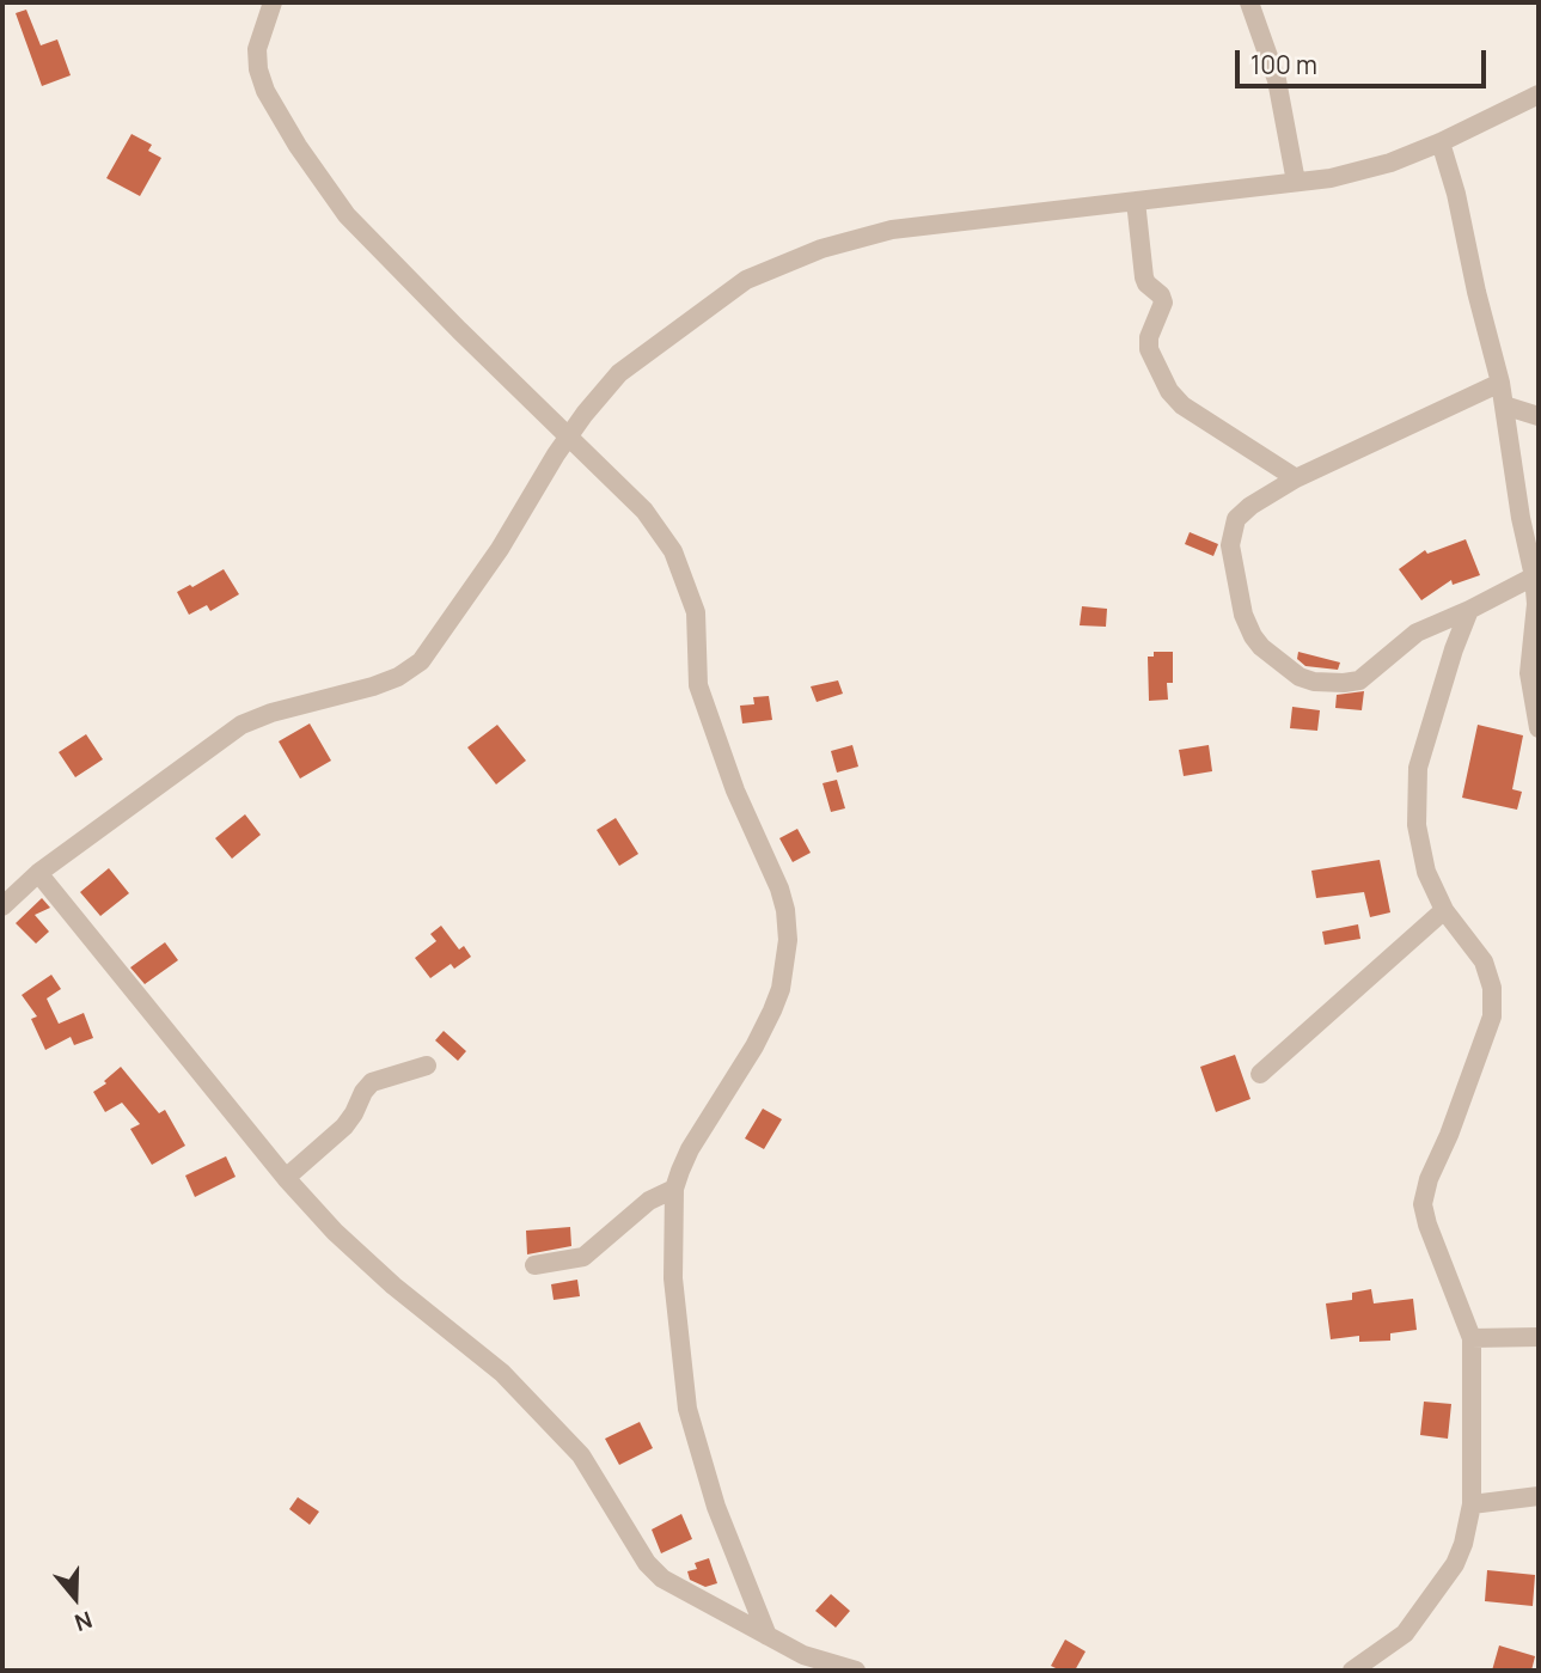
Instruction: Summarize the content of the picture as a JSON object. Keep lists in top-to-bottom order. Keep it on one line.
{"scale_bar":"100 m","north":"bottom"}
